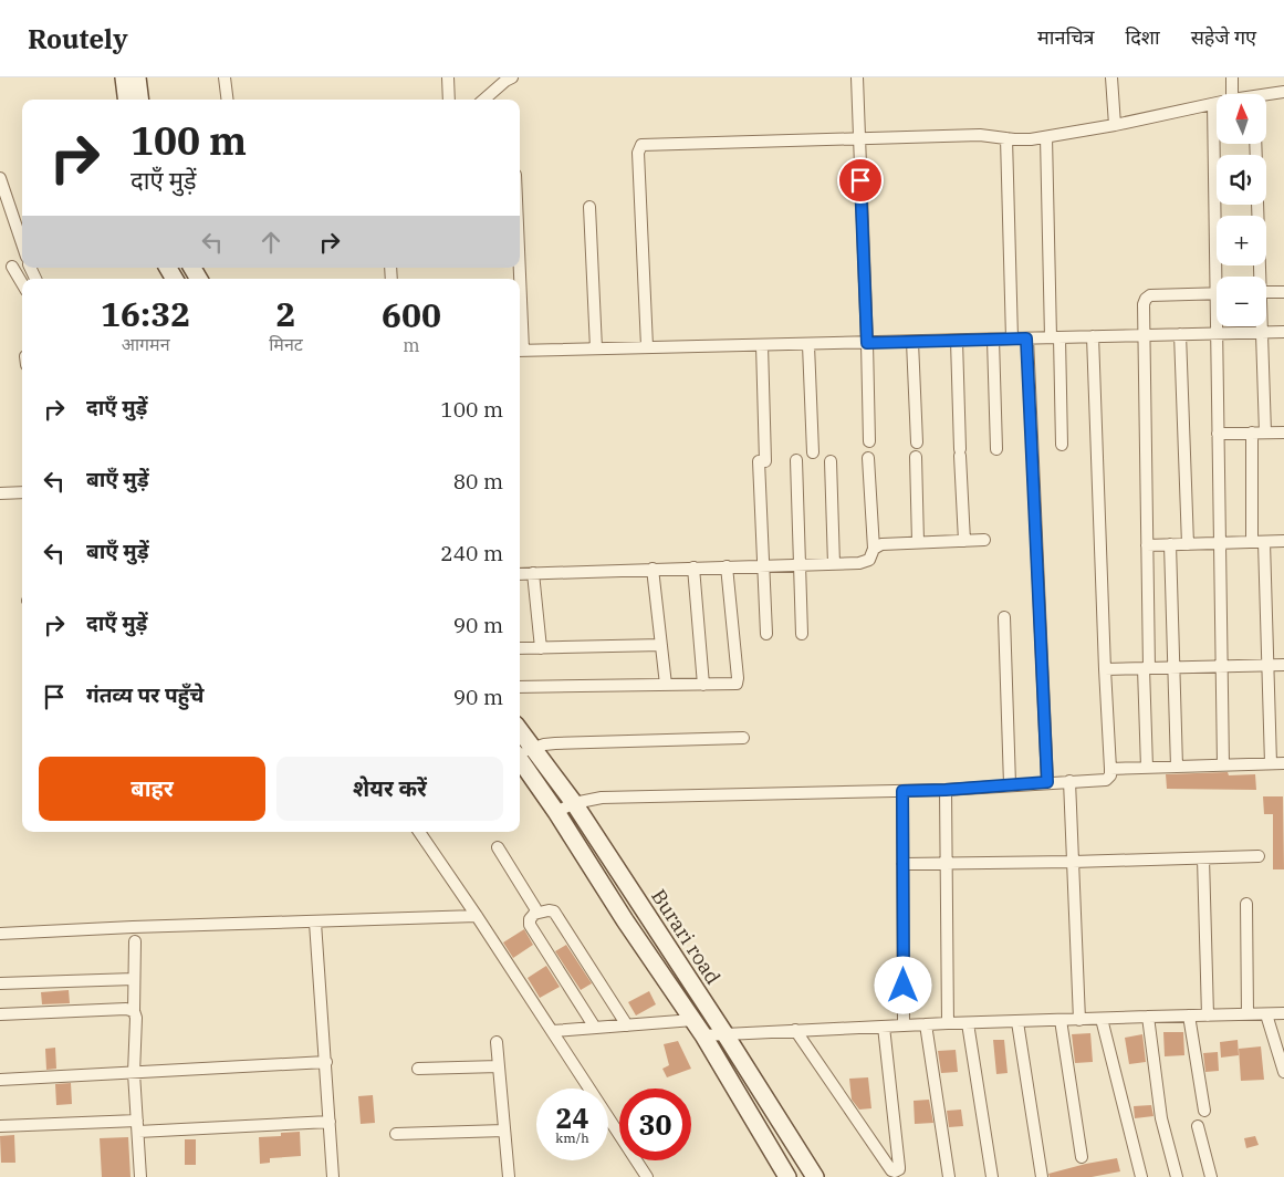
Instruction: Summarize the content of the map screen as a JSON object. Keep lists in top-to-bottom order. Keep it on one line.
{"streets":{"main road":["Burari road"]},"north":"top","page":{"header":"Routely","nav":["मानचित्र","दिशा","सहेजे गए"],"map_buttons":["+","−"],"turn":["100 m","दाएँ मुड़ें"],"eta":["16:32","आगमन","2","मिनट","600","m"],"list":[{"name":"दाएँ मुड़ें","value":"100 m"},{"name":"बाएँ मुड़ें","value":"80 m"},{"name":"बाएँ मुड़ें","value":"240 m"},{"name":"दाएँ मुड़ें","value":"90 m"},{"name":"गंतव्य पर पहुँचे","value":"90 m"}],"buttons":["बाहर","शेयर करें"],"speed":"24 km/h","limit":"30"}}
